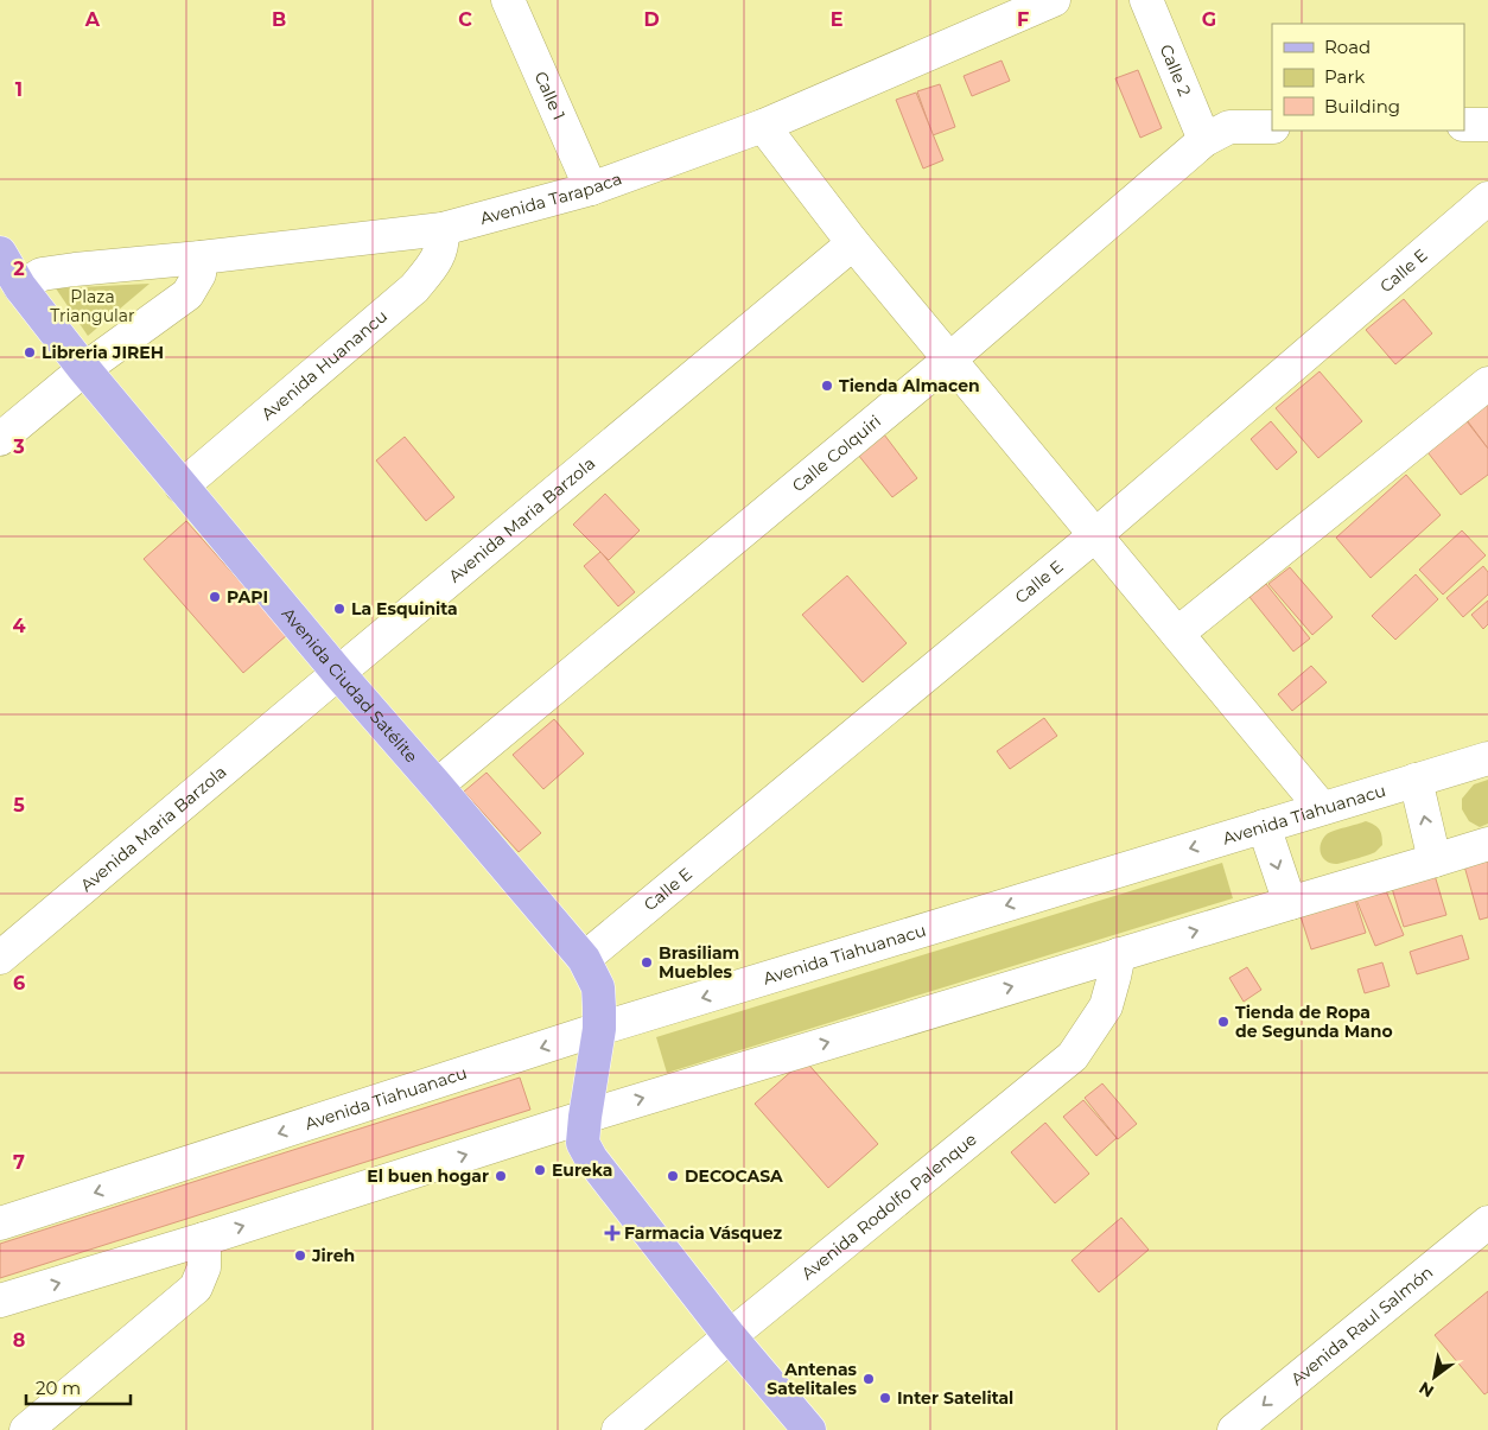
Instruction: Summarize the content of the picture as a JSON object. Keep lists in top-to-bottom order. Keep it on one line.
{"streets":{"main road":["Avenida Ciudad Satélite"],"street":["Calle 2","Calle 1","Avenida Tarapaca","Calle E","Avenida Huanancu","Calle Colquiri","Avenida Maria Barzola","Avenida Tiahuanacu","Avenida Rodolfo Palenque","Avenida Raul Salmón"]},"crossings":[["Calle 2","Calle Colquiri"],["Calle 1","Avenida Tarapaca"],["Avenida Tarapaca","Avenida Huanancu"],["Avenida Tarapaca","Avenida Ciudad Satélite"],["Calle E","Avenida Ciudad Satélite"],["Avenida Huanancu","Avenida Ciudad Satélite"],["Calle Colquiri","Avenida Ciudad Satélite"],["Avenida Maria Barzola","Avenida Ciudad Satélite"],["Avenida Ciudad Satélite","Avenida Tiahuanacu"],["Avenida Ciudad Satélite","Avenida Rodolfo Palenque"]],"one_way":["Avenida Raul Salmón"],"parks":["Plaza Triangular"],"places":{"other":["Libreria JIREH","Tienda Almacen","PAPI","La Esquinita","Brasiliam Muebles","Tienda de Ropa de Segunda Mano","Eureka","El buen hogar","DECOCASA","Jireh","Antenas Satelitales","Inter Satelital"],"health":["Farmacia Vásquez"]},"legend":["Road","Park","Building"],"scale_bar":"20 m","north":"bottom left","grid":{"columns":["A","B","C","D","E","F","G"],"rows":["1","2","3","4","5","6","7","8"]}}
